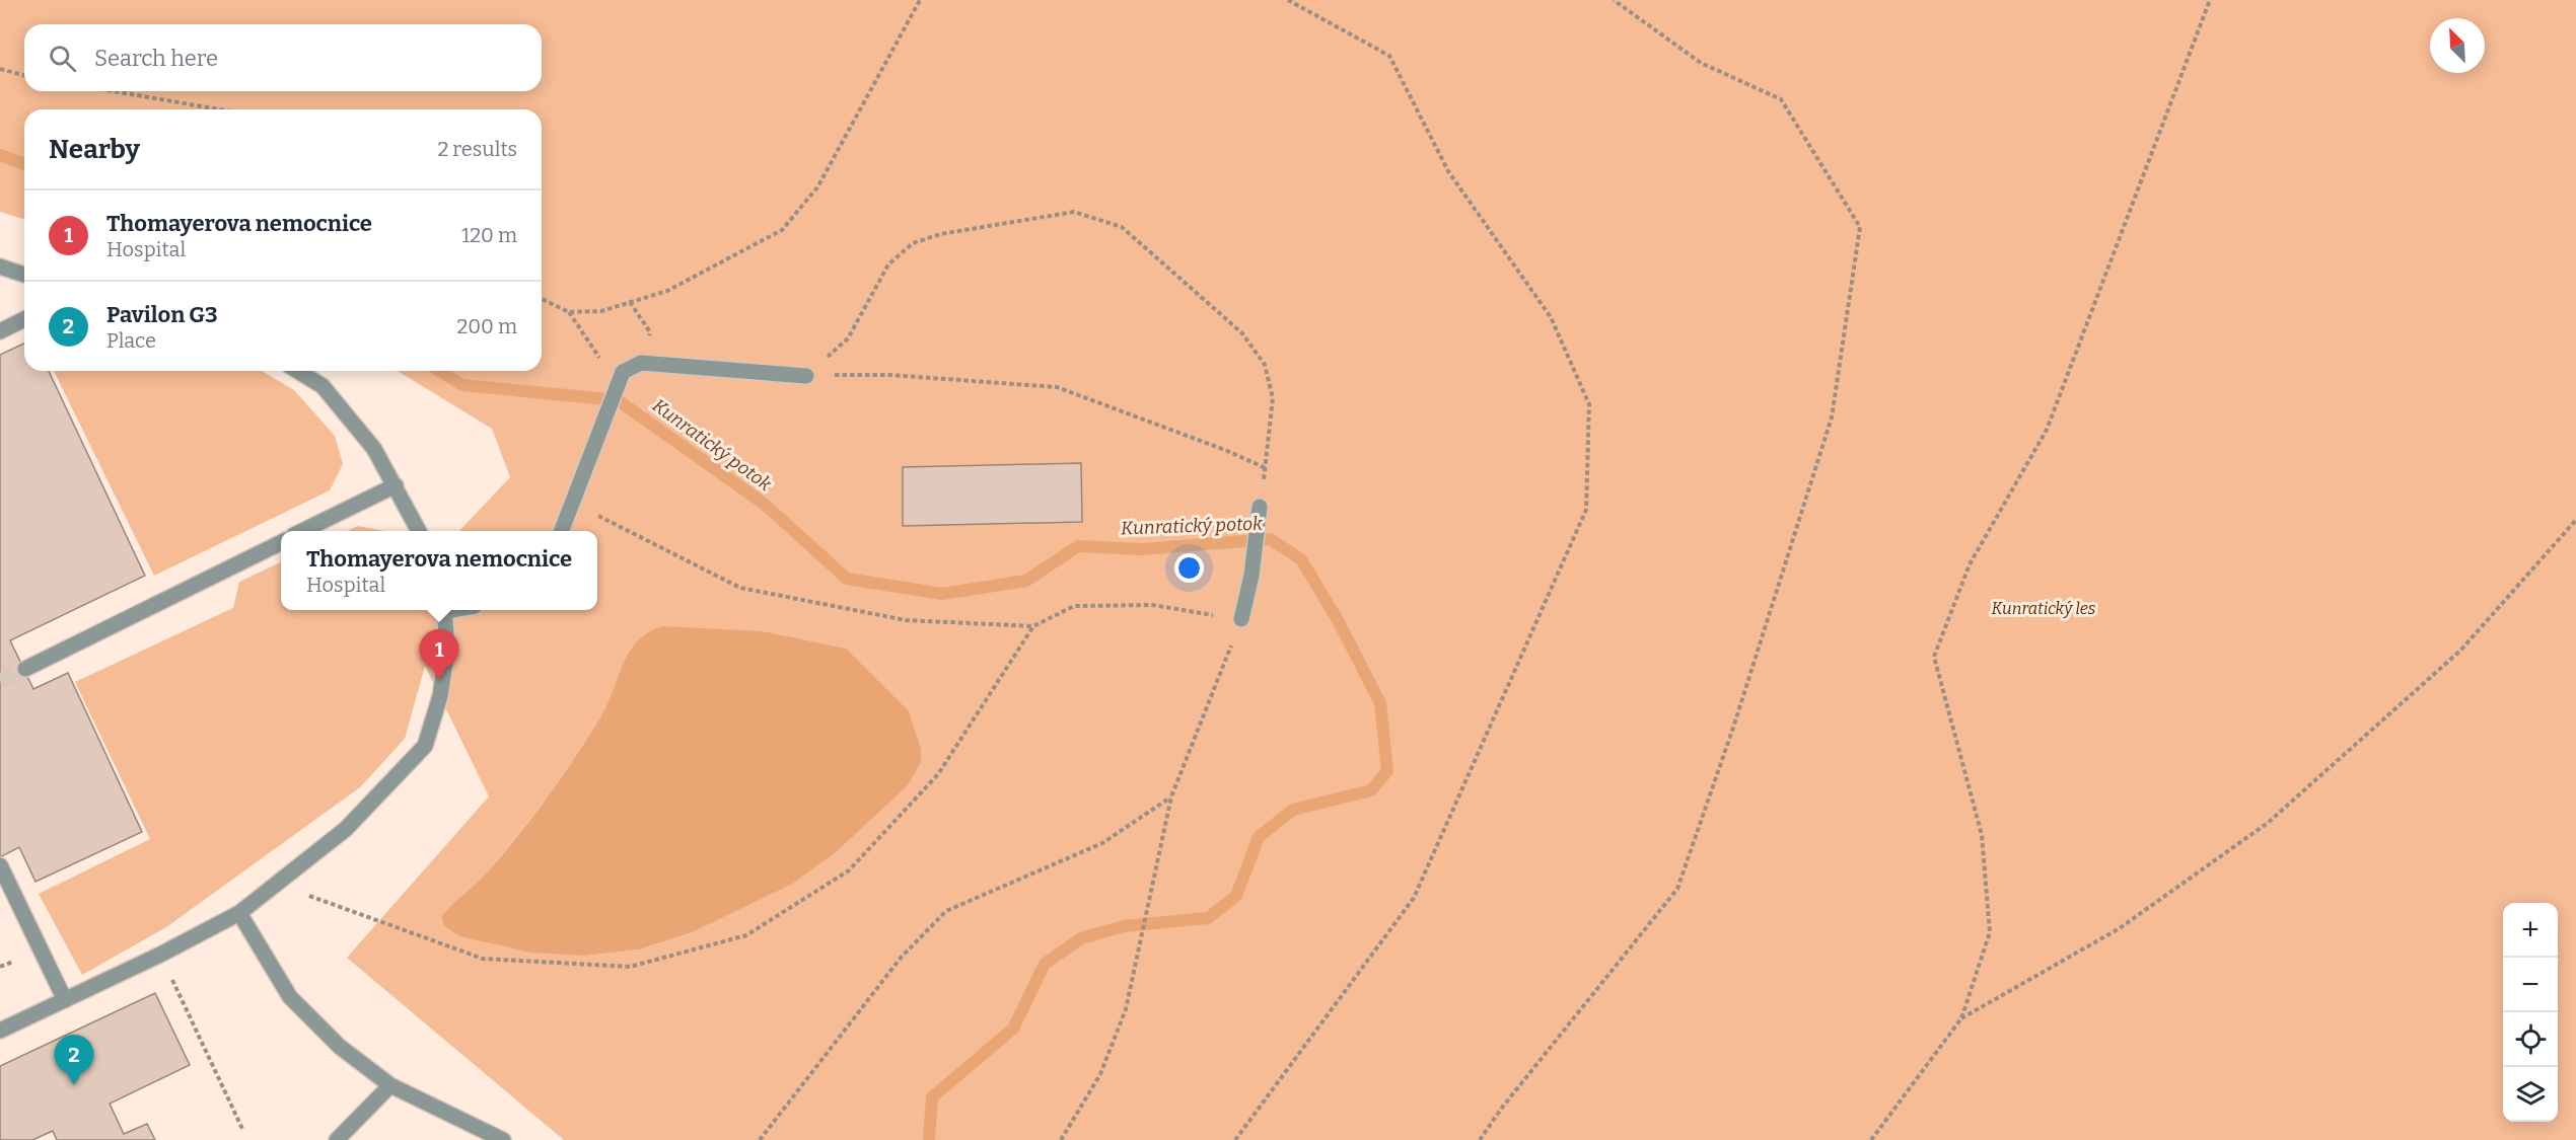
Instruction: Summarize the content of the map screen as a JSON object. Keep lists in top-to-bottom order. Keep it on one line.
{"water":["Kunratický potok"],"parks":["Kunratický les"],"north":"top left","page":{"search":"Search here","heading":["Nearby","2 results"],"list":[{"mark":"1","name":"Thomayerova nemocnice","note":"Hospital","value":"120 m"},{"mark":"2","name":"Pavilon G3","note":"Place","value":"200 m"}],"popup":["Thomayerova nemocnice","Hospital"],"pins":["1","2"],"map_buttons":["+","−"]}}
